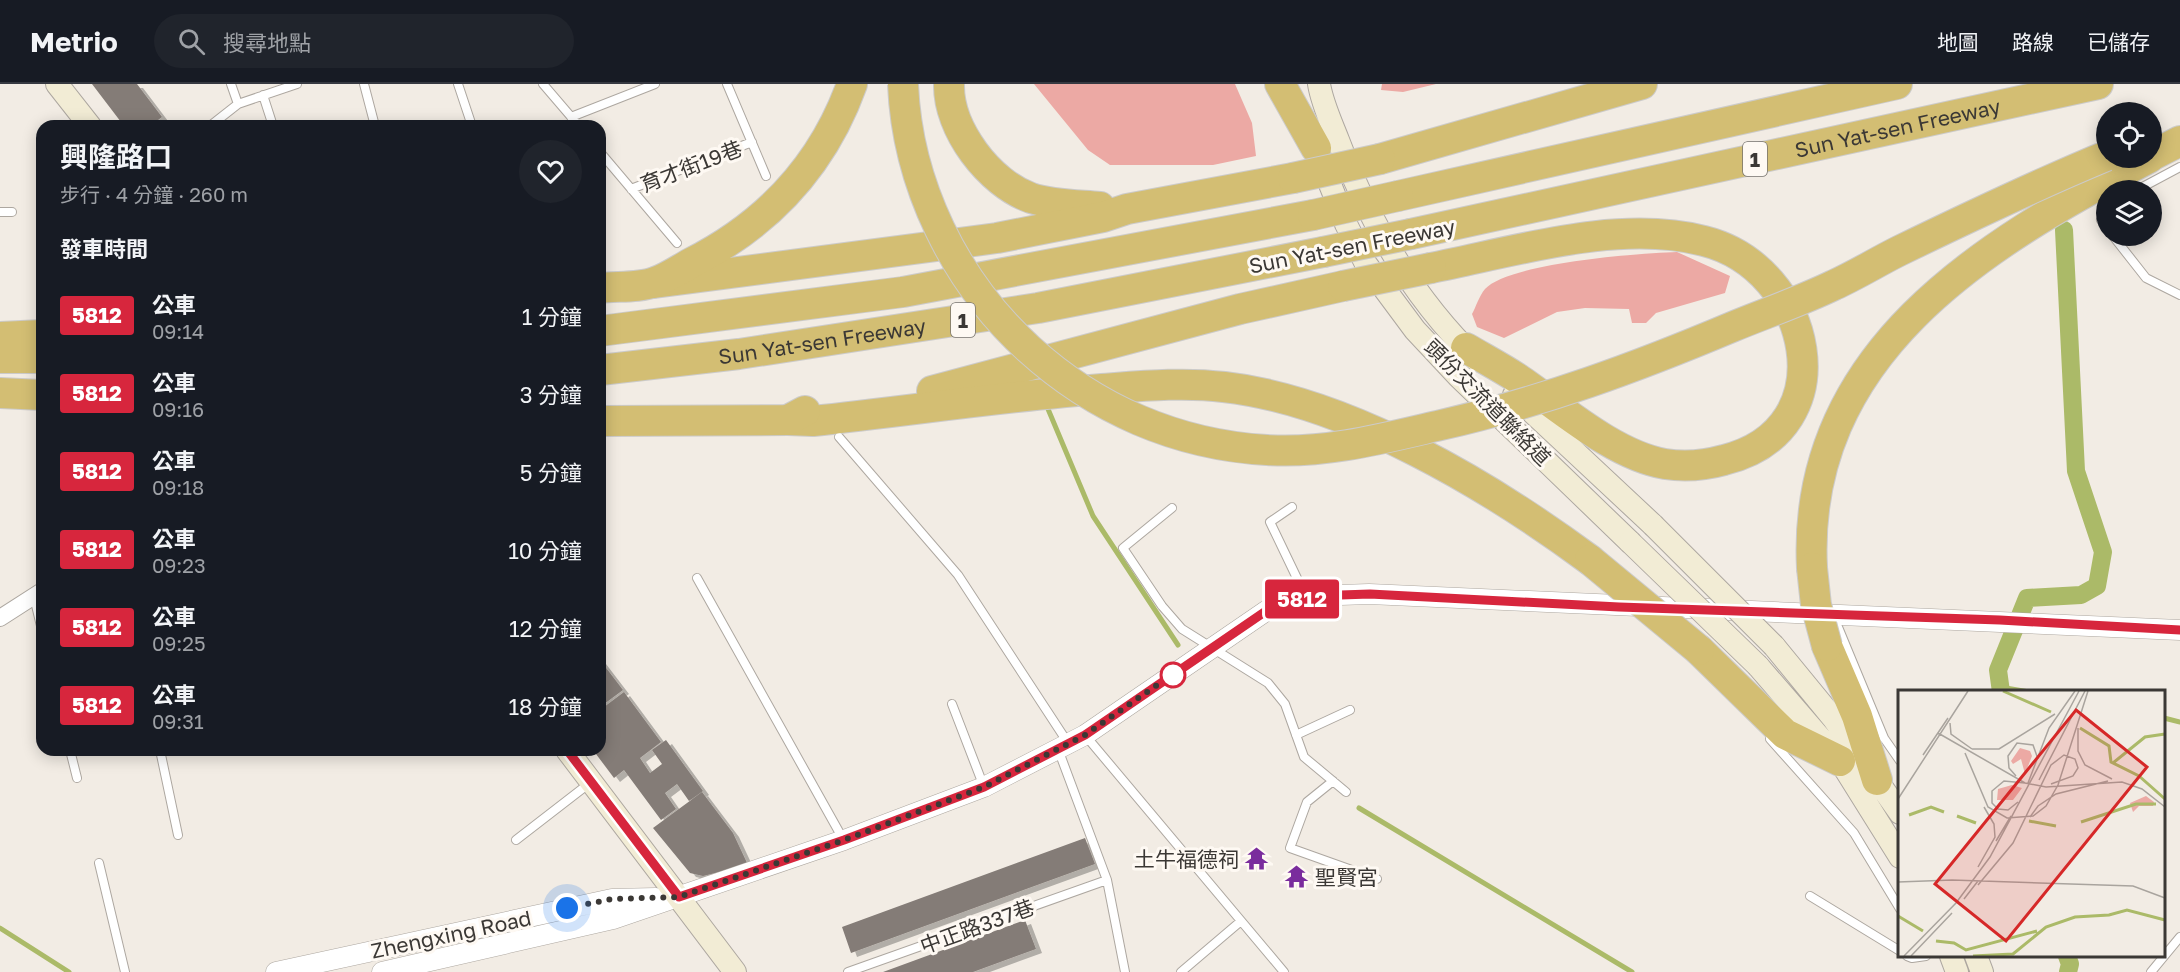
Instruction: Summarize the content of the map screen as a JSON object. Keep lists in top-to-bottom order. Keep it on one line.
{"streets":{"highway":["Sun Yat-sen Freeway","1"],"main road":["頭份交流道聯絡道"],"street":["Zhengxing Road"],"lane":["育才街19巷","中正路337巷"]},"places":{"temple":["土牛福德祠","聖賢宮"]},"lines":["bus line 5812"],"page":{"header":"Metrio","search":"搜尋地點","nav":["地圖","路線","已儲存"],"on_map":"5812","heading":[["興隆路口","步行 · 4 分鐘 · 260 m"],"發車時間"],"list":[{"mark":"5812","name":"公車","note":"09:14","value":"1 分鐘"},{"mark":"5812","name":"公車","note":"09:16","value":"3 分鐘"},{"mark":"5812","name":"公車","note":"09:18","value":"5 分鐘"},{"mark":"5812","name":"公車","note":"09:23","value":"10 分鐘"},{"mark":"5812","name":"公車","note":"09:25","value":"12 分鐘"},{"mark":"5812","name":"公車","note":"09:31","value":"18 分鐘"}]}}
